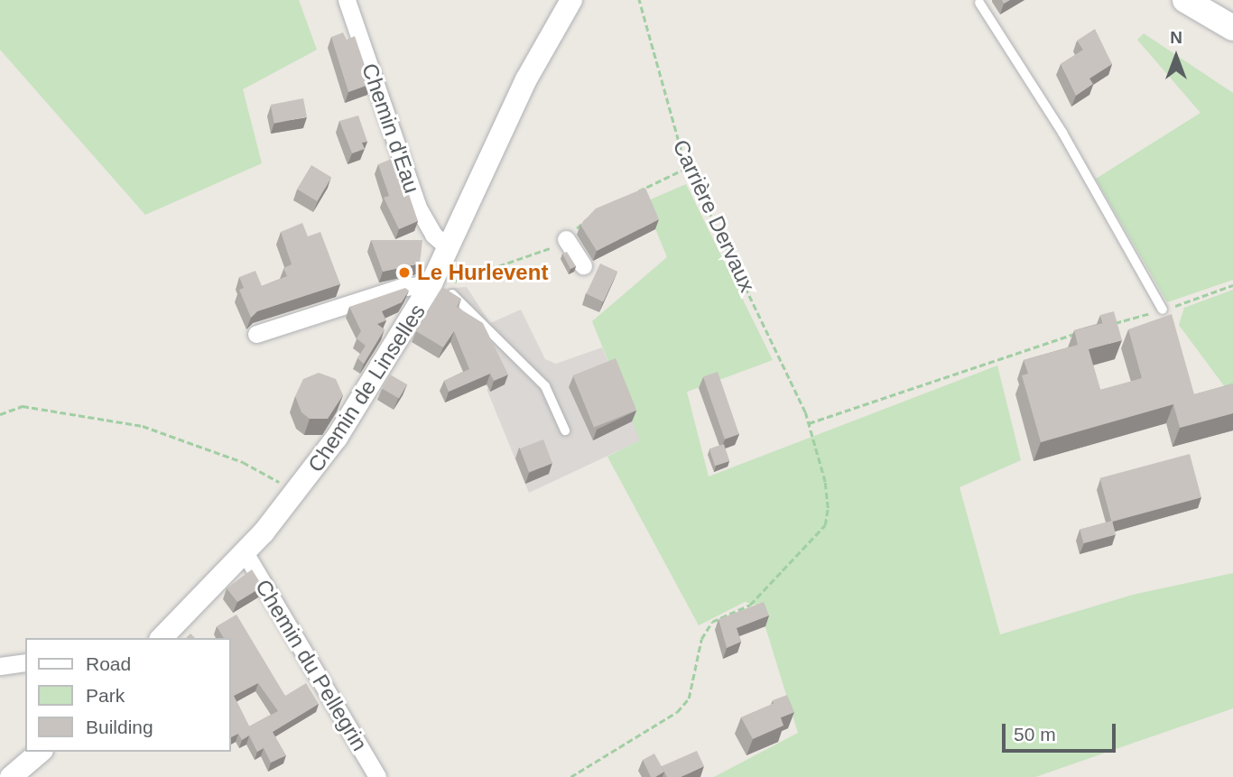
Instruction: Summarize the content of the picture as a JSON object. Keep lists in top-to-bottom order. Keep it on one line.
{"streets":{"street":["Chemin d'Eau","Chemin de Linselles","Chemin du Pellegrin"],"path":["Carrière Dervaux"]},"crossings":[["Chemin d'Eau","Chemin de Linselles"],["Chemin de Linselles","Chemin du Pellegrin"]],"places":["Le Hurlevent"],"legend":["Road","Park","Building"],"scale_bar":"50 m","north":"top"}
